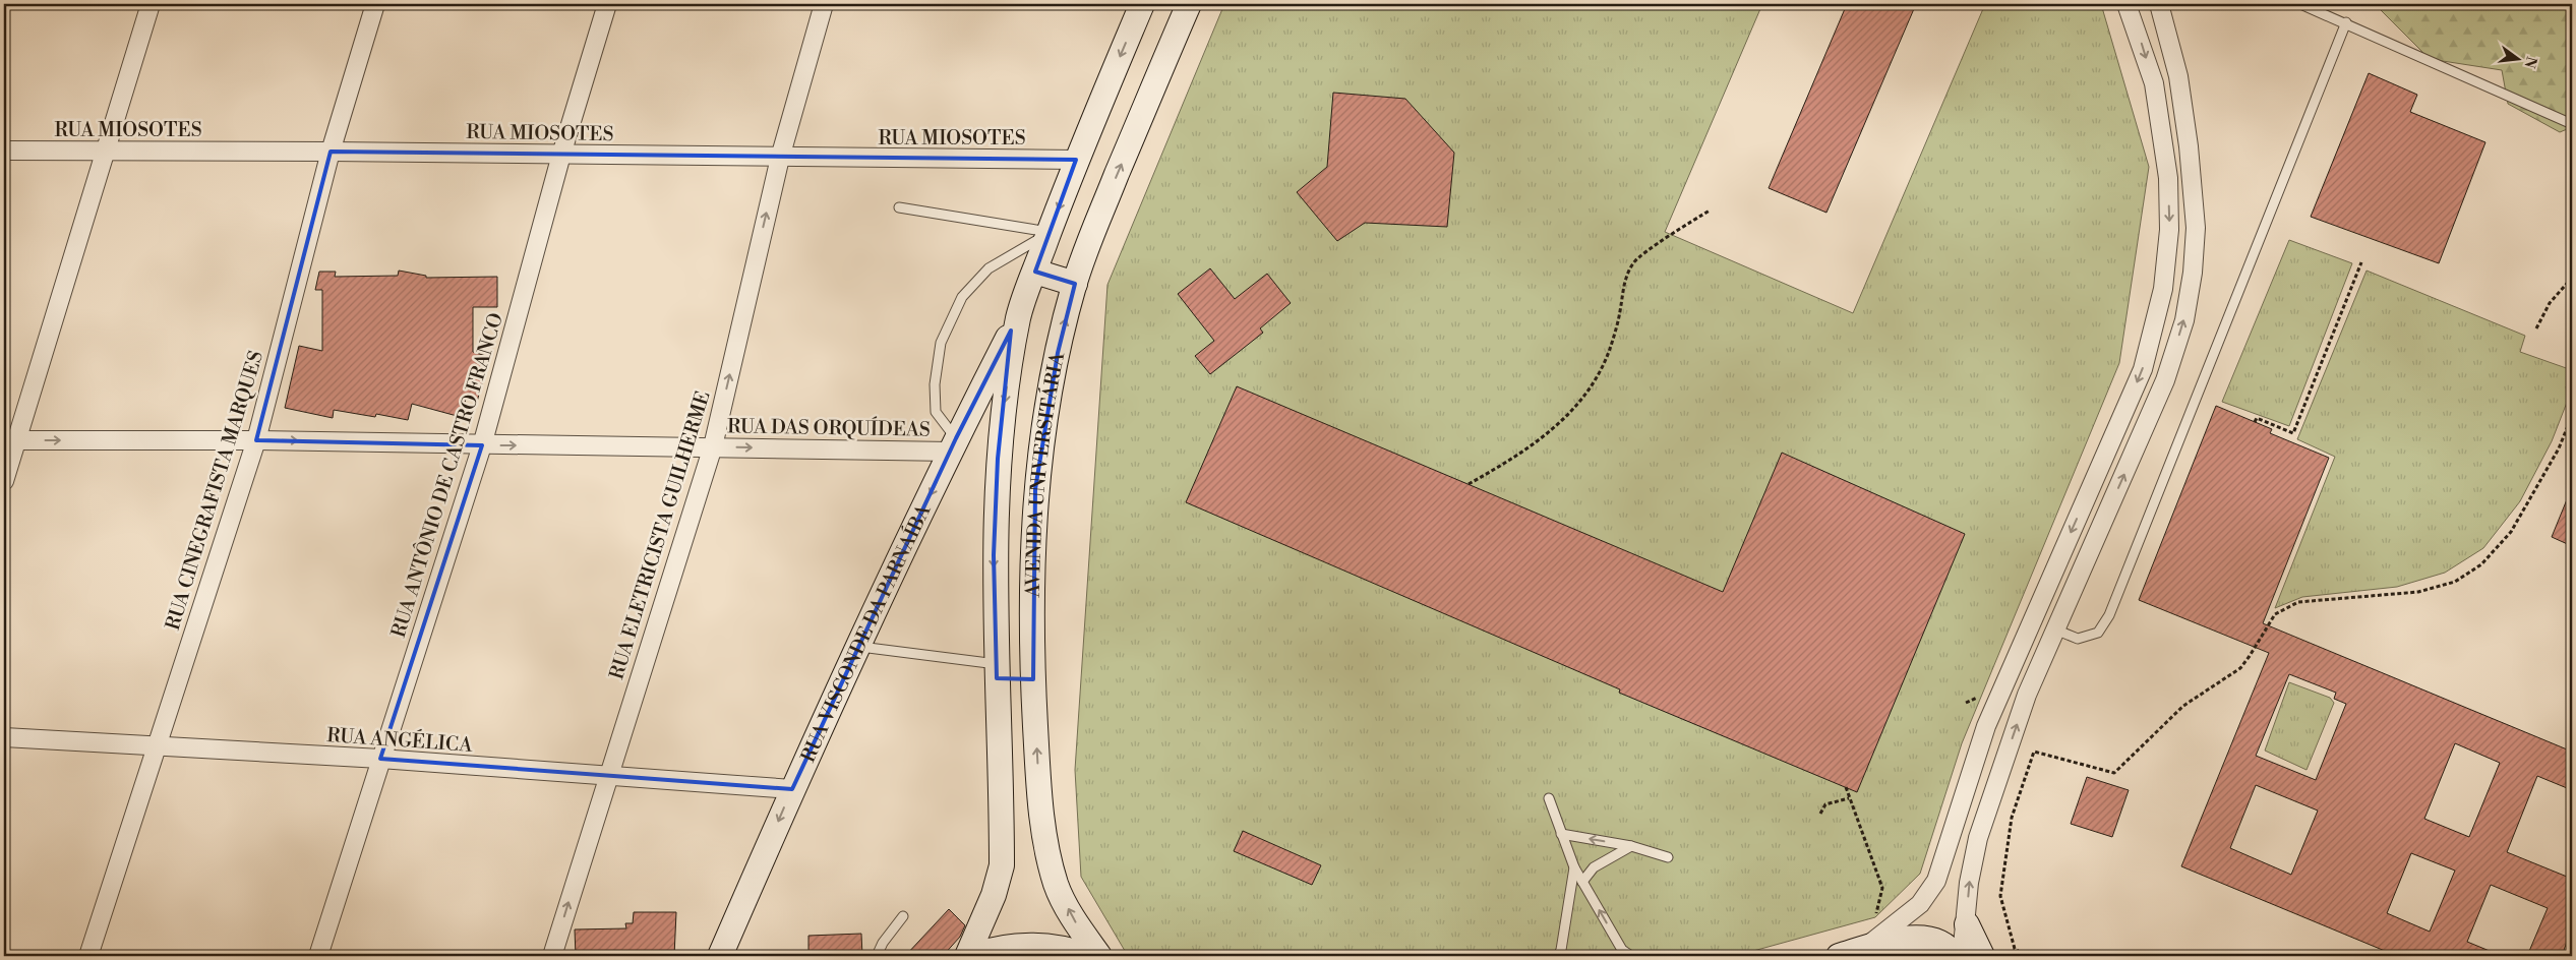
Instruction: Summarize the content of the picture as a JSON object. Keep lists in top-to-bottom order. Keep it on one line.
{"streets":{"main road":["AVENIDA UNIVERSITÁRIA","RUA VISCONDE DA PARNAÍBA"],"street":["RUA MIOSOTES","RUA DAS ORQUÍDEAS","RUA ANTÔNIO DE CASTRO FRANCO","RUA CINEGRAFISTA MARQUES","RUA ELETRICISTA GUILHERME","RUA ANGÉLICA"]},"crossings":[["RUA MIOSOTES","RUA ANTÔNIO DE CASTRO FRANCO"],["RUA MIOSOTES","AVENIDA UNIVERSITÁRIA"],["RUA MIOSOTES","RUA CINEGRAFISTA MARQUES"],["RUA MIOSOTES","RUA ELETRICISTA GUILHERME"],["RUA DAS ORQUÍDEAS","RUA ANTÔNIO DE CASTRO FRANCO"],["RUA DAS ORQUÍDEAS","RUA CINEGRAFISTA MARQUES"],["RUA DAS ORQUÍDEAS","RUA ELETRICISTA GUILHERME"],["RUA DAS ORQUÍDEAS","RUA VISCONDE DA PARNAÍBA"],["RUA ANTÔNIO DE CASTRO FRANCO","RUA ANGÉLICA"],["AVENIDA UNIVERSITÁRIA","RUA VISCONDE DA PARNAÍBA"],["RUA CINEGRAFISTA MARQUES","RUA ANGÉLICA"],["RUA ELETRICISTA GUILHERME","RUA ANGÉLICA"],["RUA VISCONDE DA PARNAÍBA","RUA ANGÉLICA"]],"one_way":["RUA DAS ORQUÍDEAS","RUA ELETRICISTA GUILHERME","RUA VISCONDE DA PARNAÍBA"],"north":"right"}
